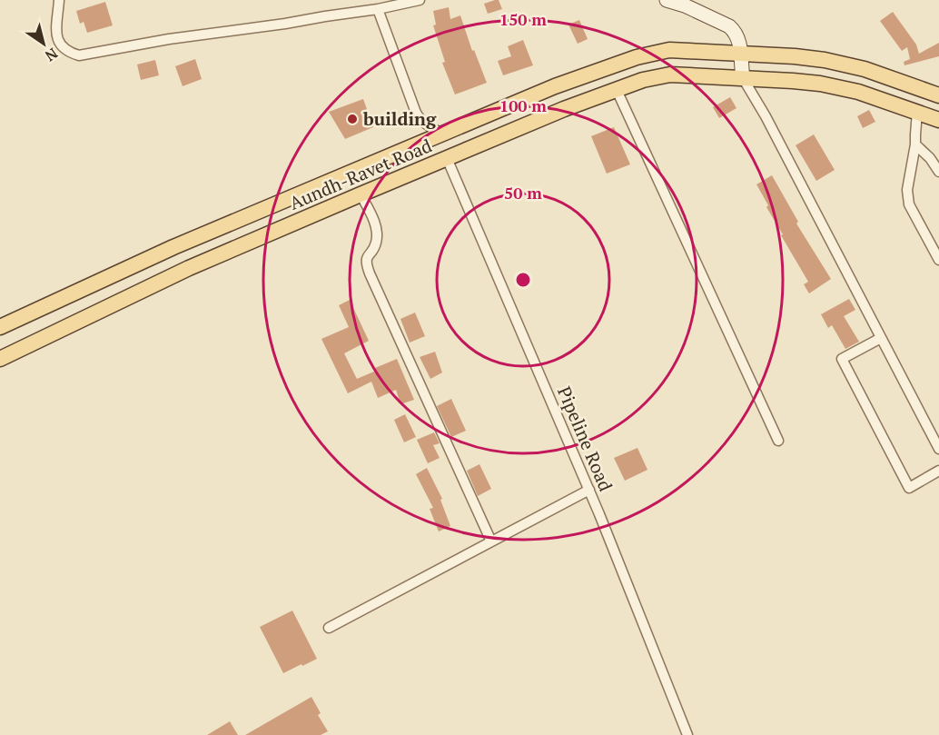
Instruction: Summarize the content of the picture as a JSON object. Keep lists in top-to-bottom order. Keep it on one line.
{"streets":{"main road":["Aundh-Ravet Road"],"street":["Pipeline Road"]},"crossings":[["Aundh-Ravet Road","Pipeline Road"]],"places":["building"],"north":"bottom right","rings":["150 m","100 m","50 m"]}
